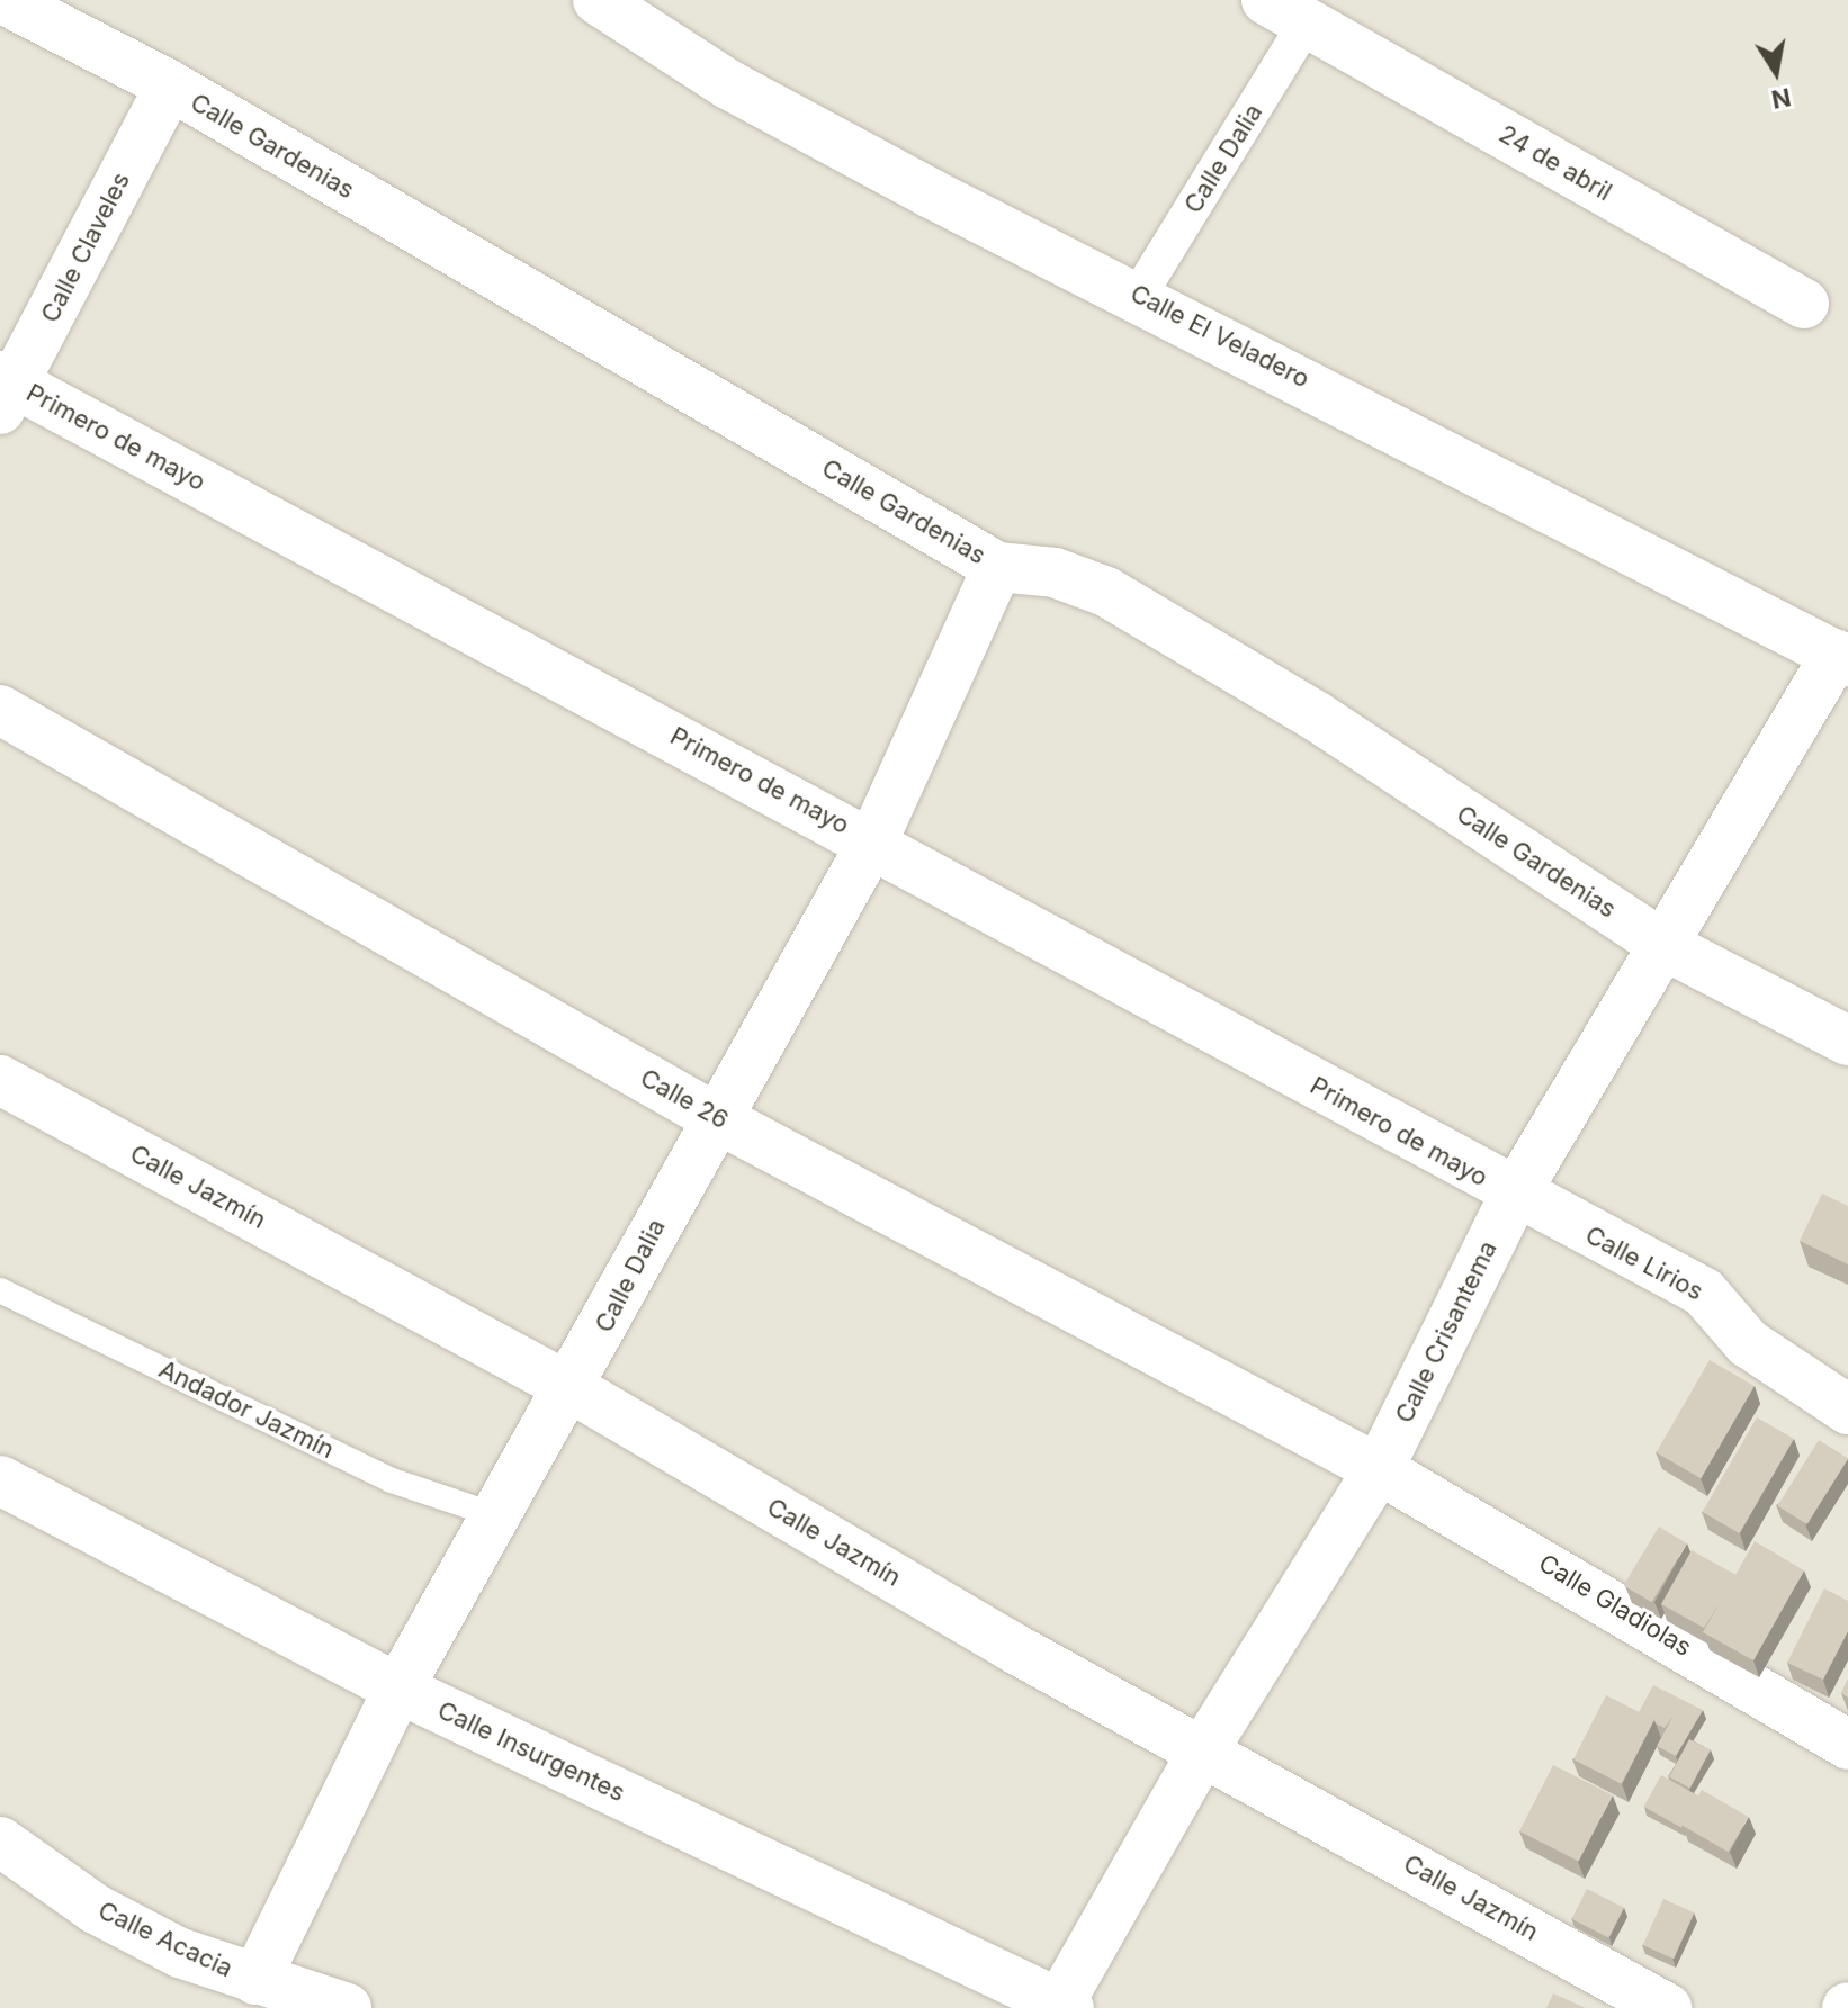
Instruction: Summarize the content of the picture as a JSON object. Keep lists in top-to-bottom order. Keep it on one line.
{"streets":{"street":["Calle Gardenias","Calle Dalia","24 de abril","Calle Claveles","Calle El Veladero","Primero de mayo","Calle 26","Calle Jazmín","Calle Lirios","Calle Crisantema","Calle Gladiolas","Calle Insurgentes","Calle Acacia"],"lane":["Andador Jazmín"]},"crossings":[["Calle Gardenias","Calle Dalia"],["Calle Gardenias","Calle Claveles"],["Calle Gardenias","Calle Crisantema"],["Calle Dalia","24 de abril"],["Calle Dalia","Calle El Veladero"],["Calle Dalia","Primero de mayo"],["Calle Dalia","Calle 26"],["Calle Dalia","Calle Jazmín"],["Calle Dalia","Andador Jazmín"],["Calle Dalia","Calle Insurgentes"],["Calle Dalia","Calle Acacia"],["Calle Claveles","Primero de mayo"],["Calle El Veladero","Calle Crisantema"],["Primero de mayo","Calle Lirios"],["Primero de mayo","Calle Crisantema"],["Calle 26","Calle Crisantema"],["Calle 26","Calle Gladiolas"],["Calle Jazmín","Calle Crisantema"],["Calle Lirios","Calle Crisantema"],["Calle Crisantema","Calle Gladiolas"],["Calle Crisantema","Calle Insurgentes"]],"north":"bottom"}
